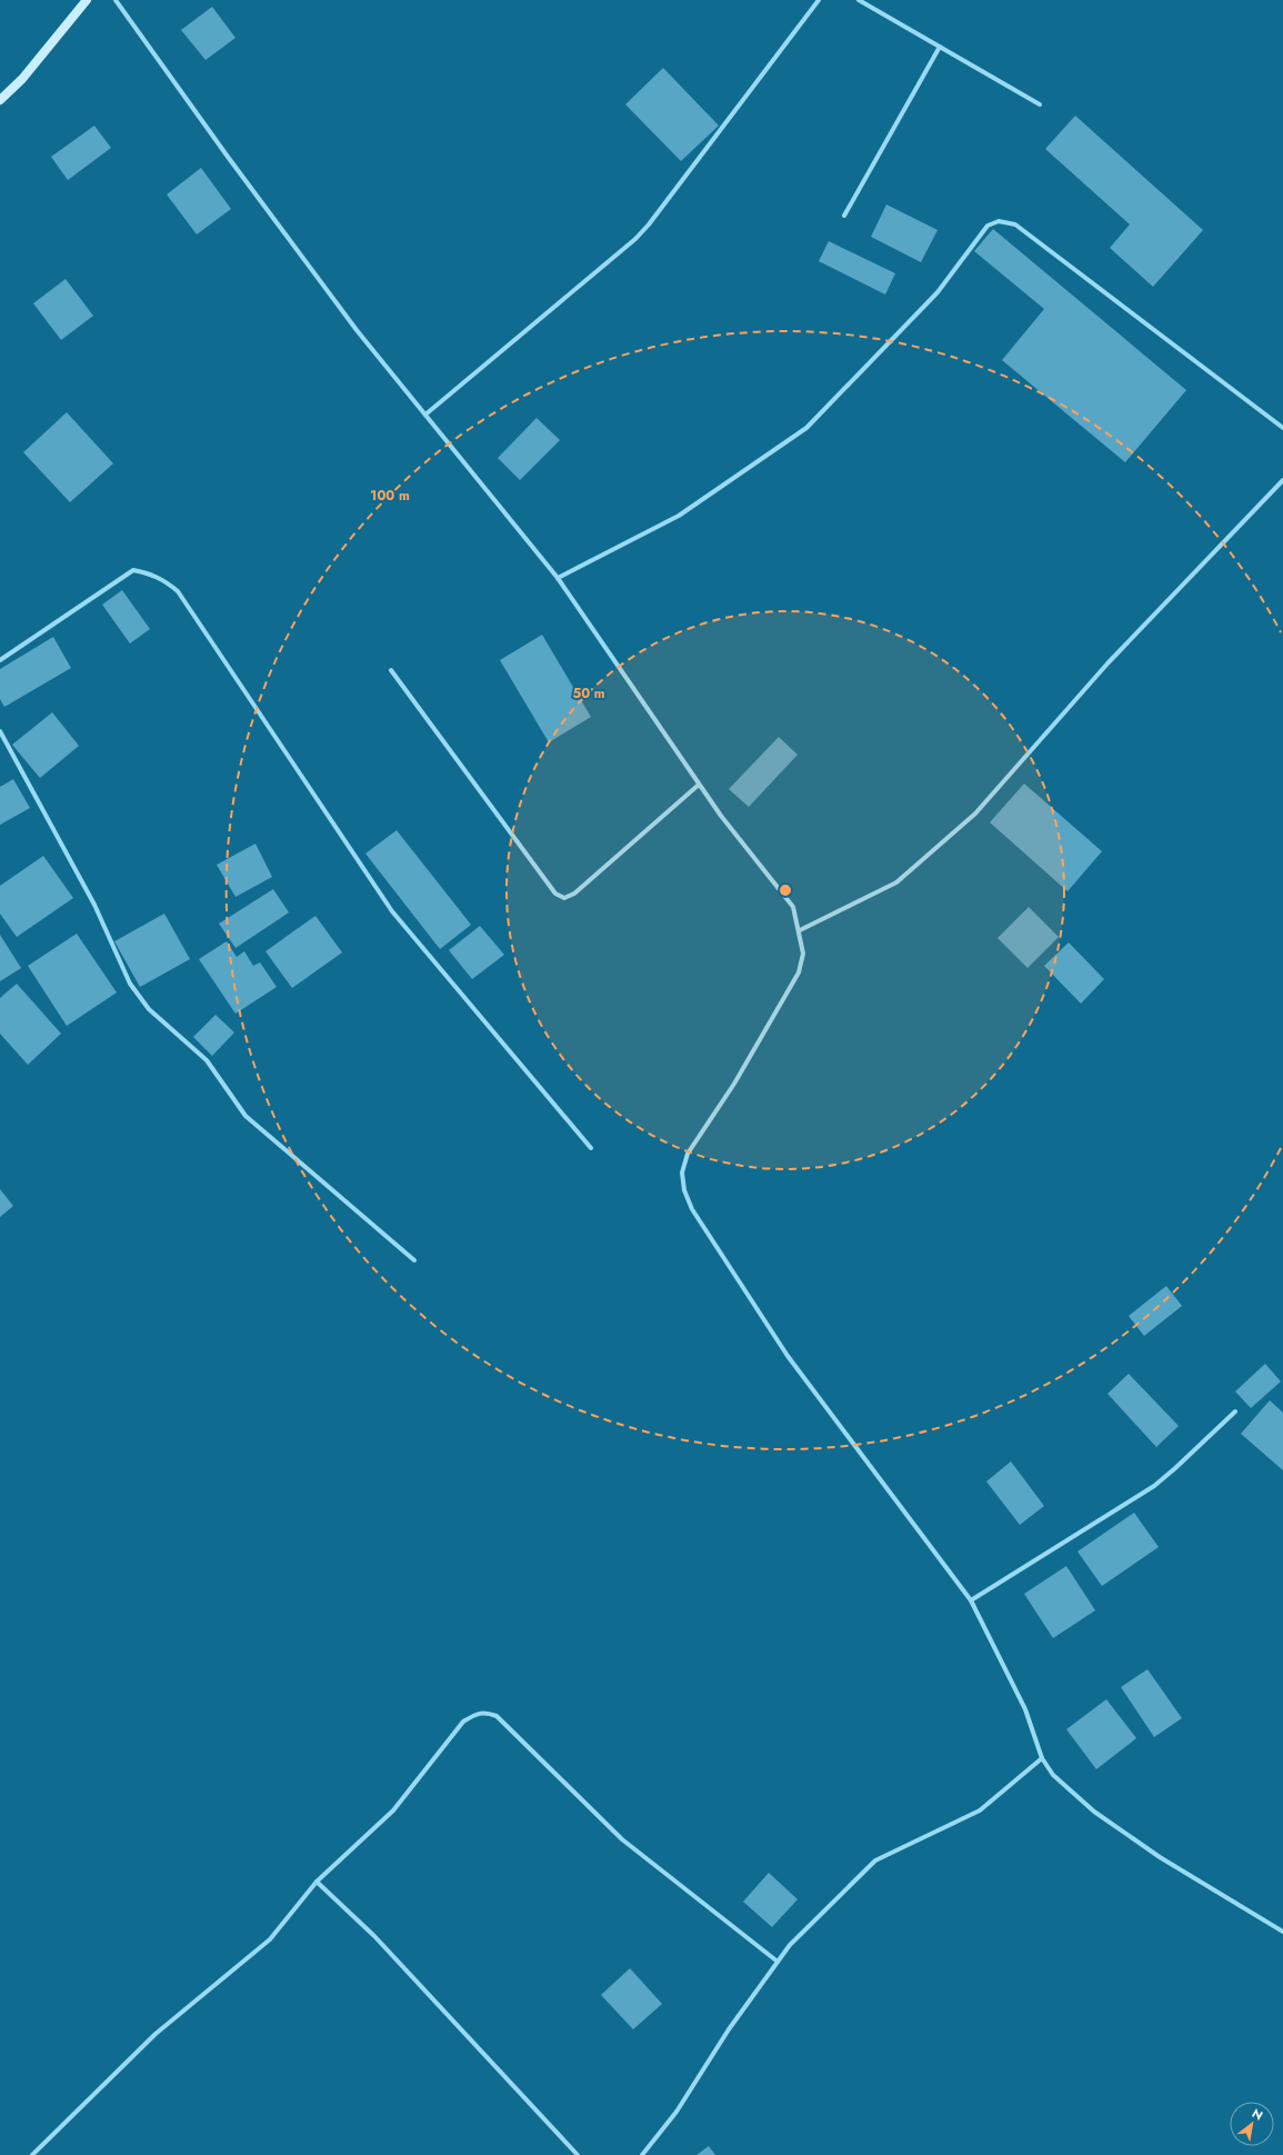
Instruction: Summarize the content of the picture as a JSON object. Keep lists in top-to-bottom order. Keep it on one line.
{"north":"top right","rings":["100 m","50 m"]}
